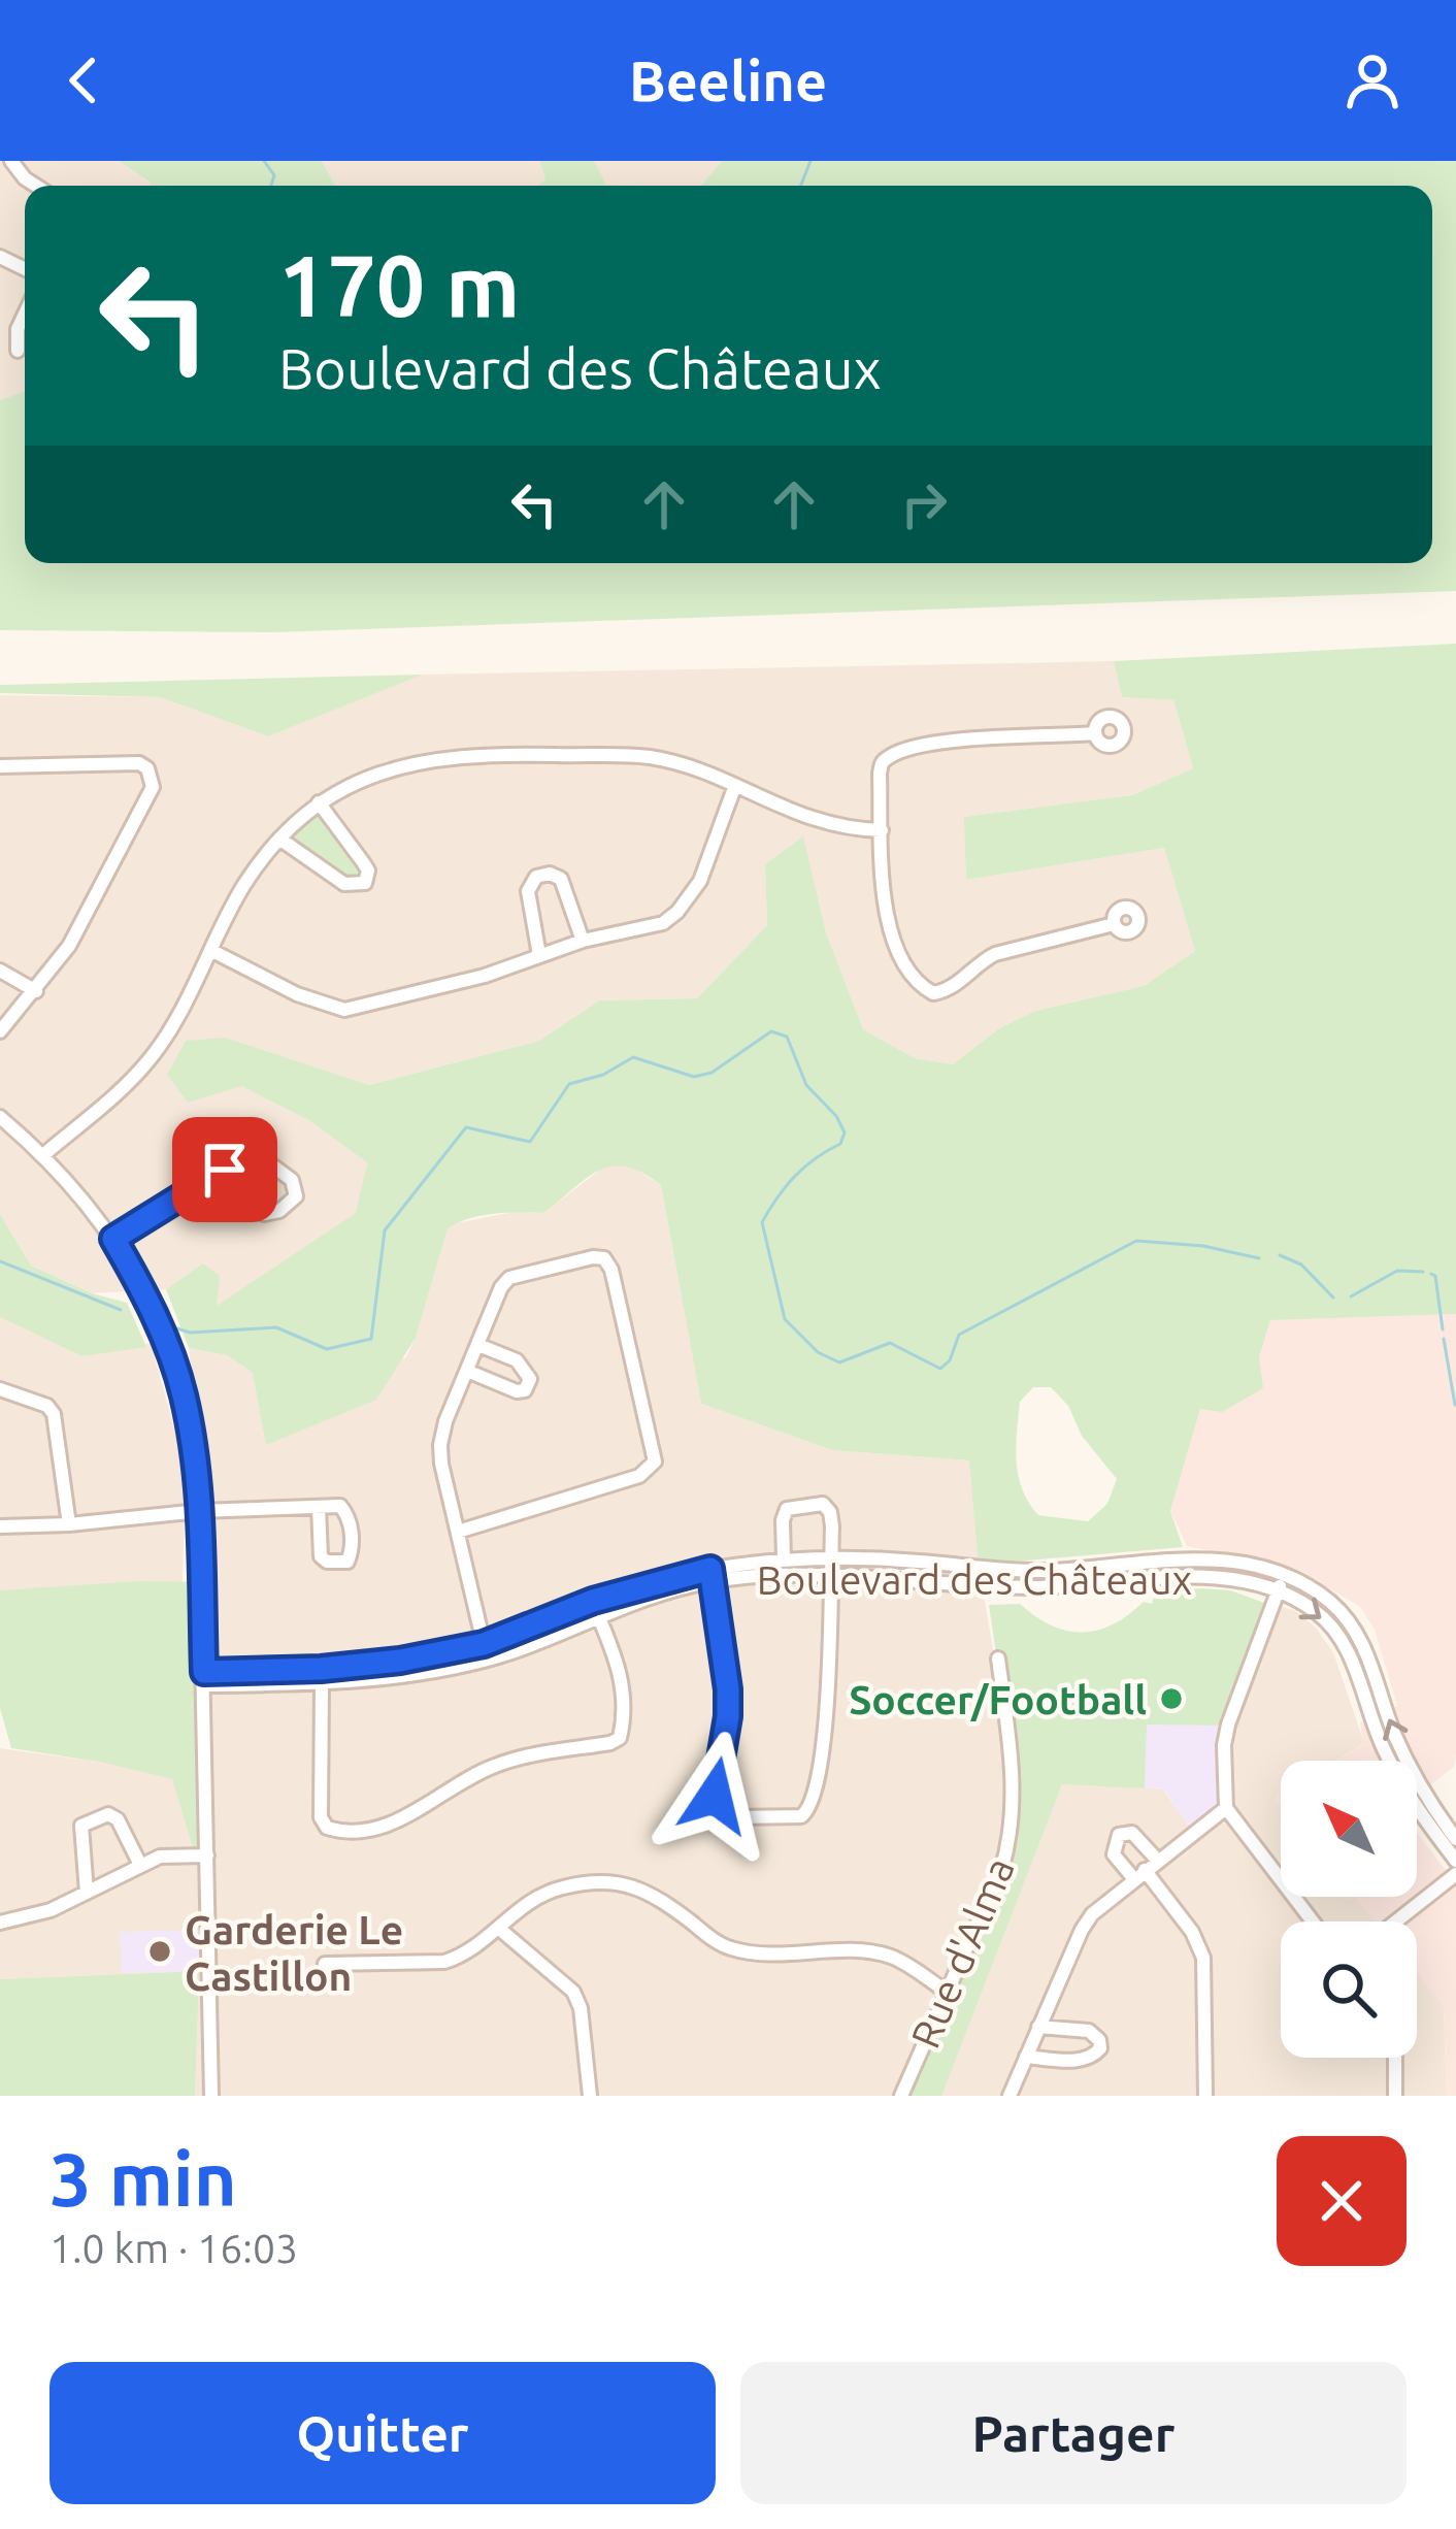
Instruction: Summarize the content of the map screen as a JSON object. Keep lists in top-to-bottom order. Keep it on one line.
{"streets":{"street":["Boulevard des Châteaux","Rue d'Alma"]},"places":["Soccer/Football","Garderie Le Castillon"],"north":"top left","page":{"header":"Beeline","turn":["170 m","Boulevard des Châteaux"],"heading":["3 min","1.0 km · 16:03"],"buttons":["Quitter","Partager"]}}
